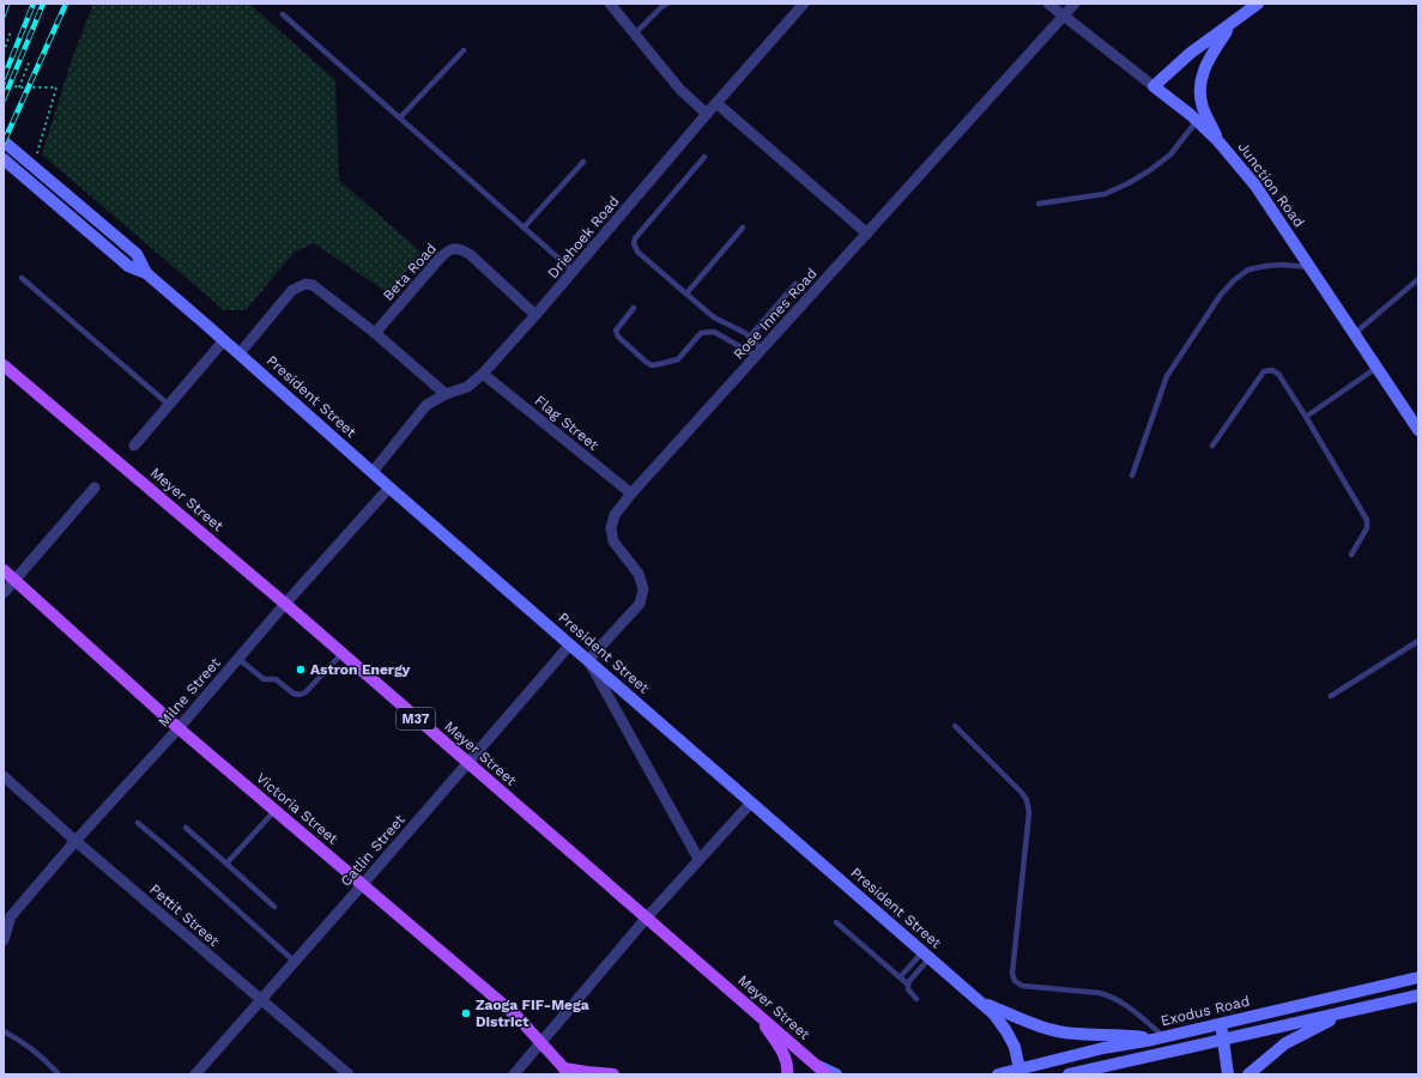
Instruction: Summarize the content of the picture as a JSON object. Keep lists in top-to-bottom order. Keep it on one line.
{"streets":{"main road":["Meyer Street","M37","Victoria Street"],"street":["Junction Road","Driehoek Road","Beta Road","Rose Innes Road","President Street","Flag Street","Milne Street","Catlin Street","Pettit Street","Exodus Road"]},"crossings":[["Junction Road","Rose Innes Road"],["Driehoek Road","Beta Road"],["Driehoek Road","President Street"],["Driehoek Road","Flag Street"],["Rose Innes Road","President Street"],["Rose Innes Road","Flag Street"],["President Street","Milne Street"],["President Street","Catlin Street"],["President Street","Exodus Road"],["Meyer Street","Milne Street"],["Meyer Street","Catlin Street"],["Milne Street","Victoria Street"],["Milne Street","Pettit Street"],["Victoria Street","Catlin Street"],["Catlin Street","Pettit Street"]],"places":["Astron Energy","Zaoga FIF-Mega District"]}
